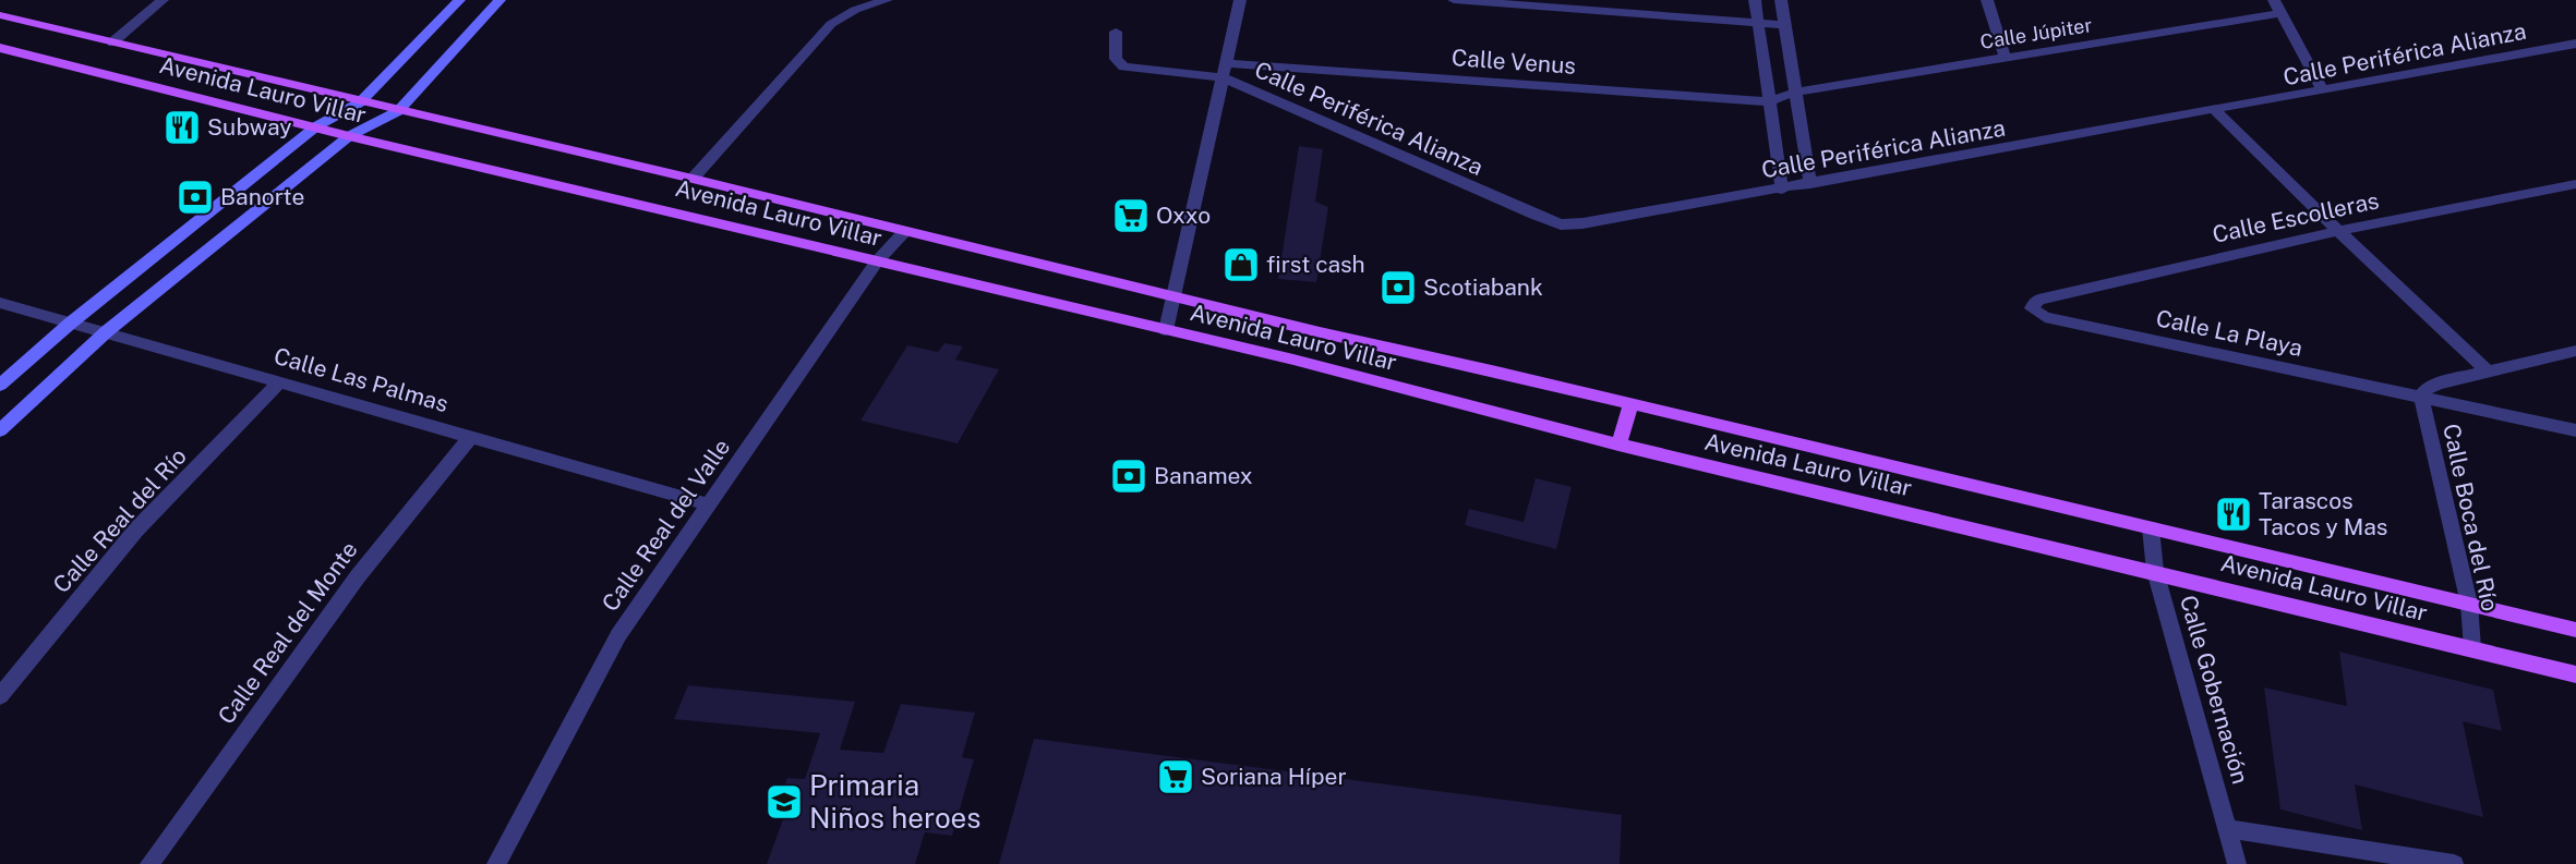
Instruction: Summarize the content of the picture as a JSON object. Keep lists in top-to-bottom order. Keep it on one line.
{"streets":{"main road":["Avenida Lauro Villar"],"street":["Calle Júpiter","Calle Periférica Alianza","Calle Venus","Calle Escolleras","Calle La Playa","Calle Las Palmas","Calle Boca del Río","Calle Real del Río","Calle Real del Valle","Calle Real del Monte","Calle Gobernación"]},"crossings":[["Calle Júpiter","Calle Venus"],["Calle Periférica Alianza","Calle Venus"],["Avenida Lauro Villar","Calle Boca del Río"],["Avenida Lauro Villar","Calle Real del Valle"],["Avenida Lauro Villar","Calle Gobernación"],["Calle Escolleras","Calle La Playa"],["Calle La Playa","Calle Boca del Río"],["Calle Las Palmas","Calle Real del Río"],["Calle Las Palmas","Calle Real del Valle"],["Calle Las Palmas","Calle Real del Monte"]],"places":{"restaurant":["Subway","Tarascos Tacos y Mas"],"bank":["Banorte","Scotiabank","Banamex"],"supermarket":["Oxxo","Soriana Híper"],"shop":["first cash"],"school or university":["Primaria Niños heroes"]}}
